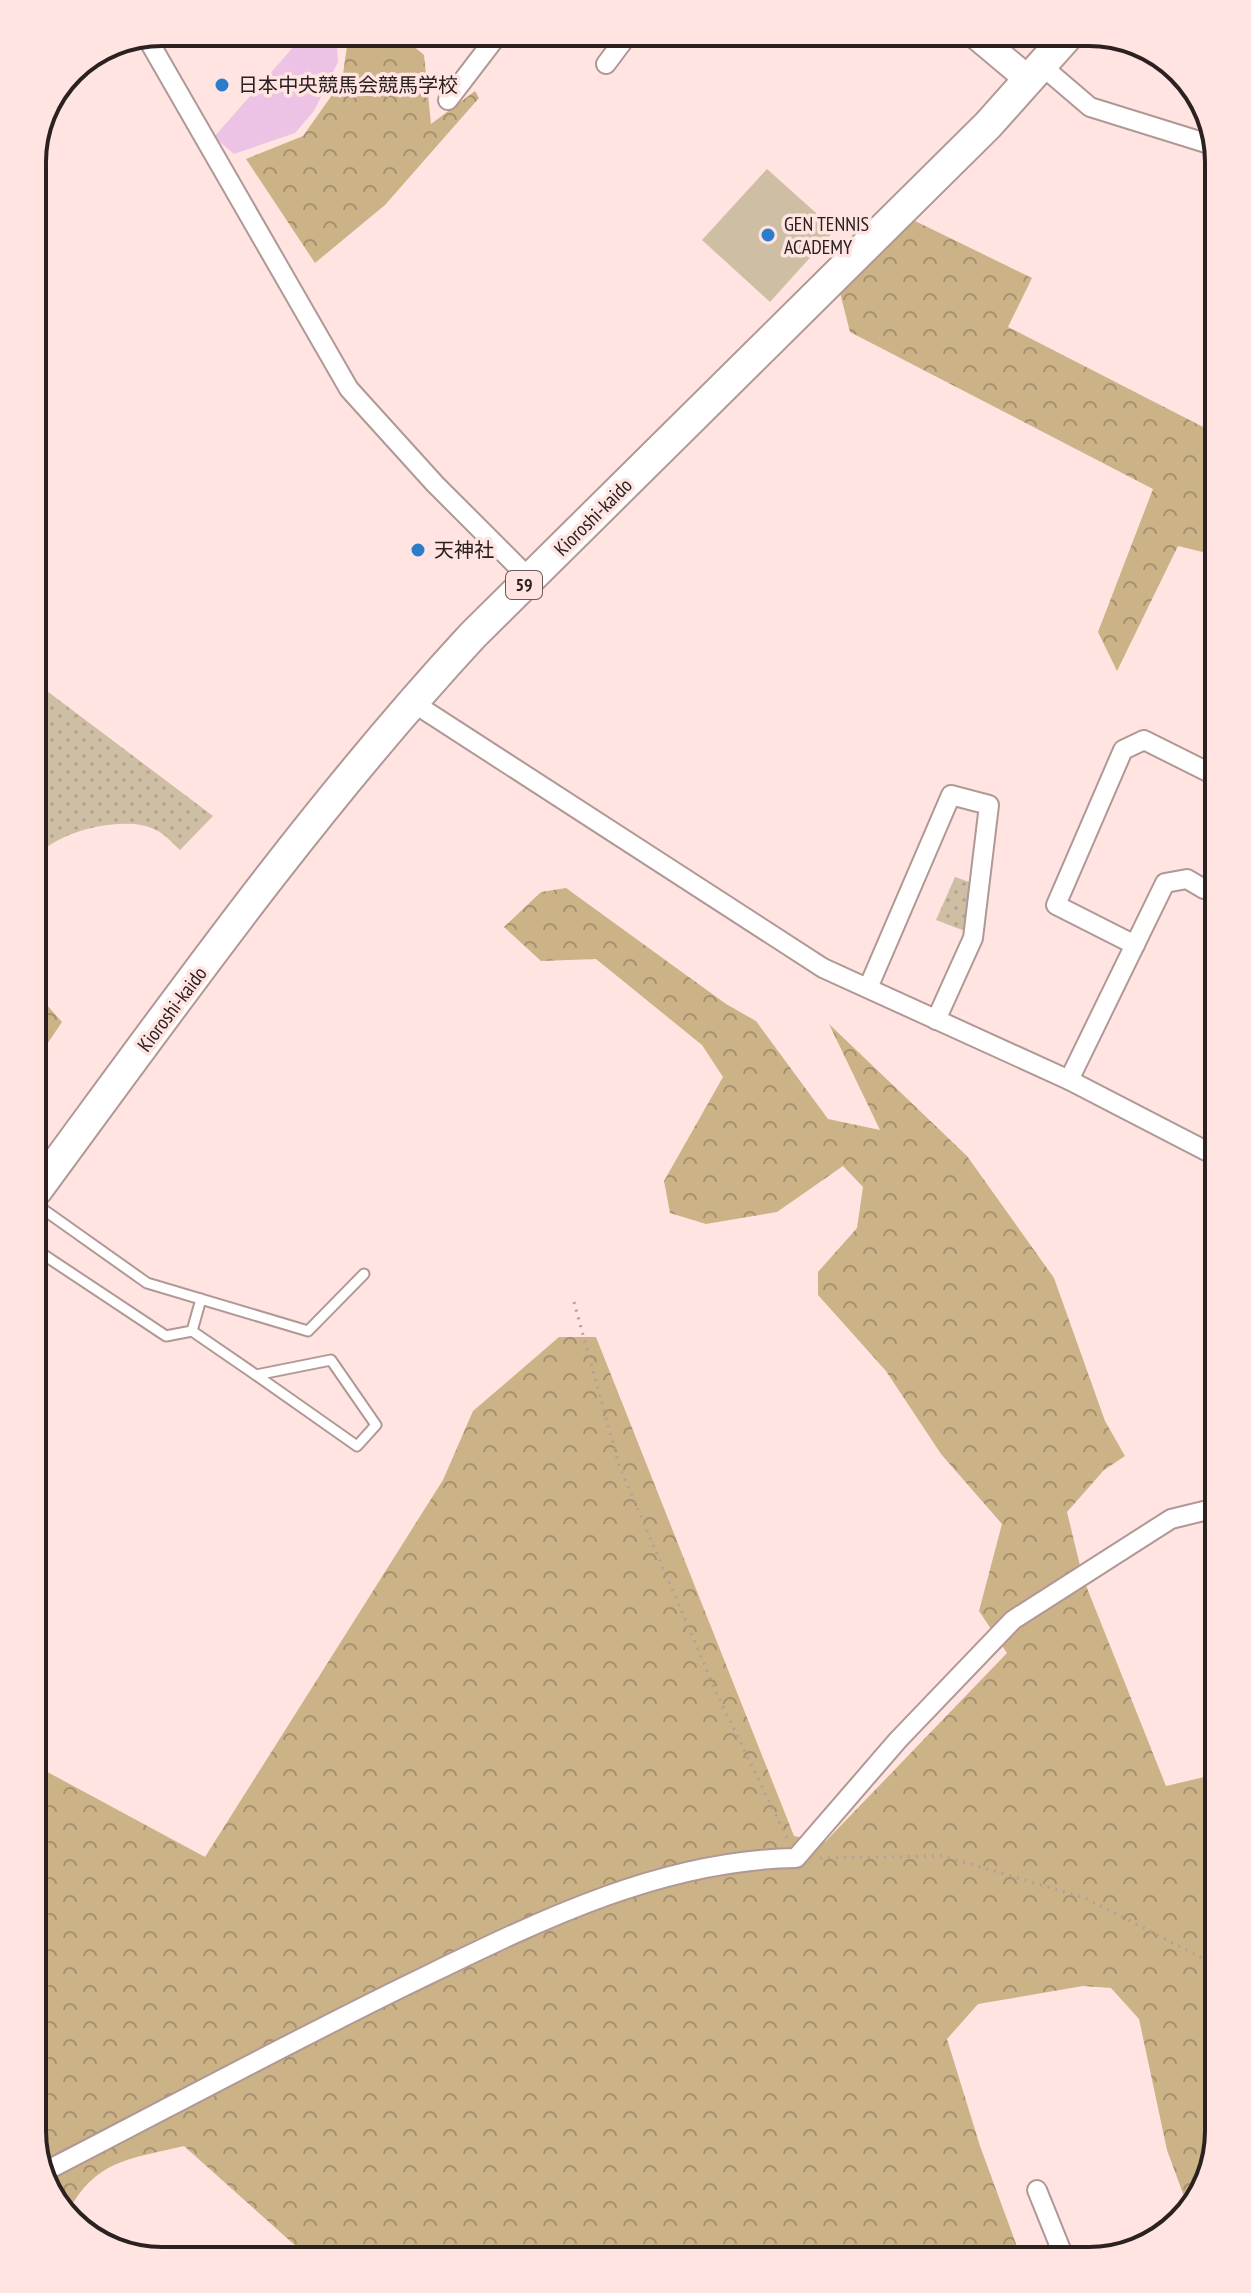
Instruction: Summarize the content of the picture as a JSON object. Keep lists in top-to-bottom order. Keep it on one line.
{"streets":{"main road":["Kioroshi-kaido","59"]},"places":["日本中央競馬会競馬学校","GEN TENNIS ACADEMY","天神社"]}
